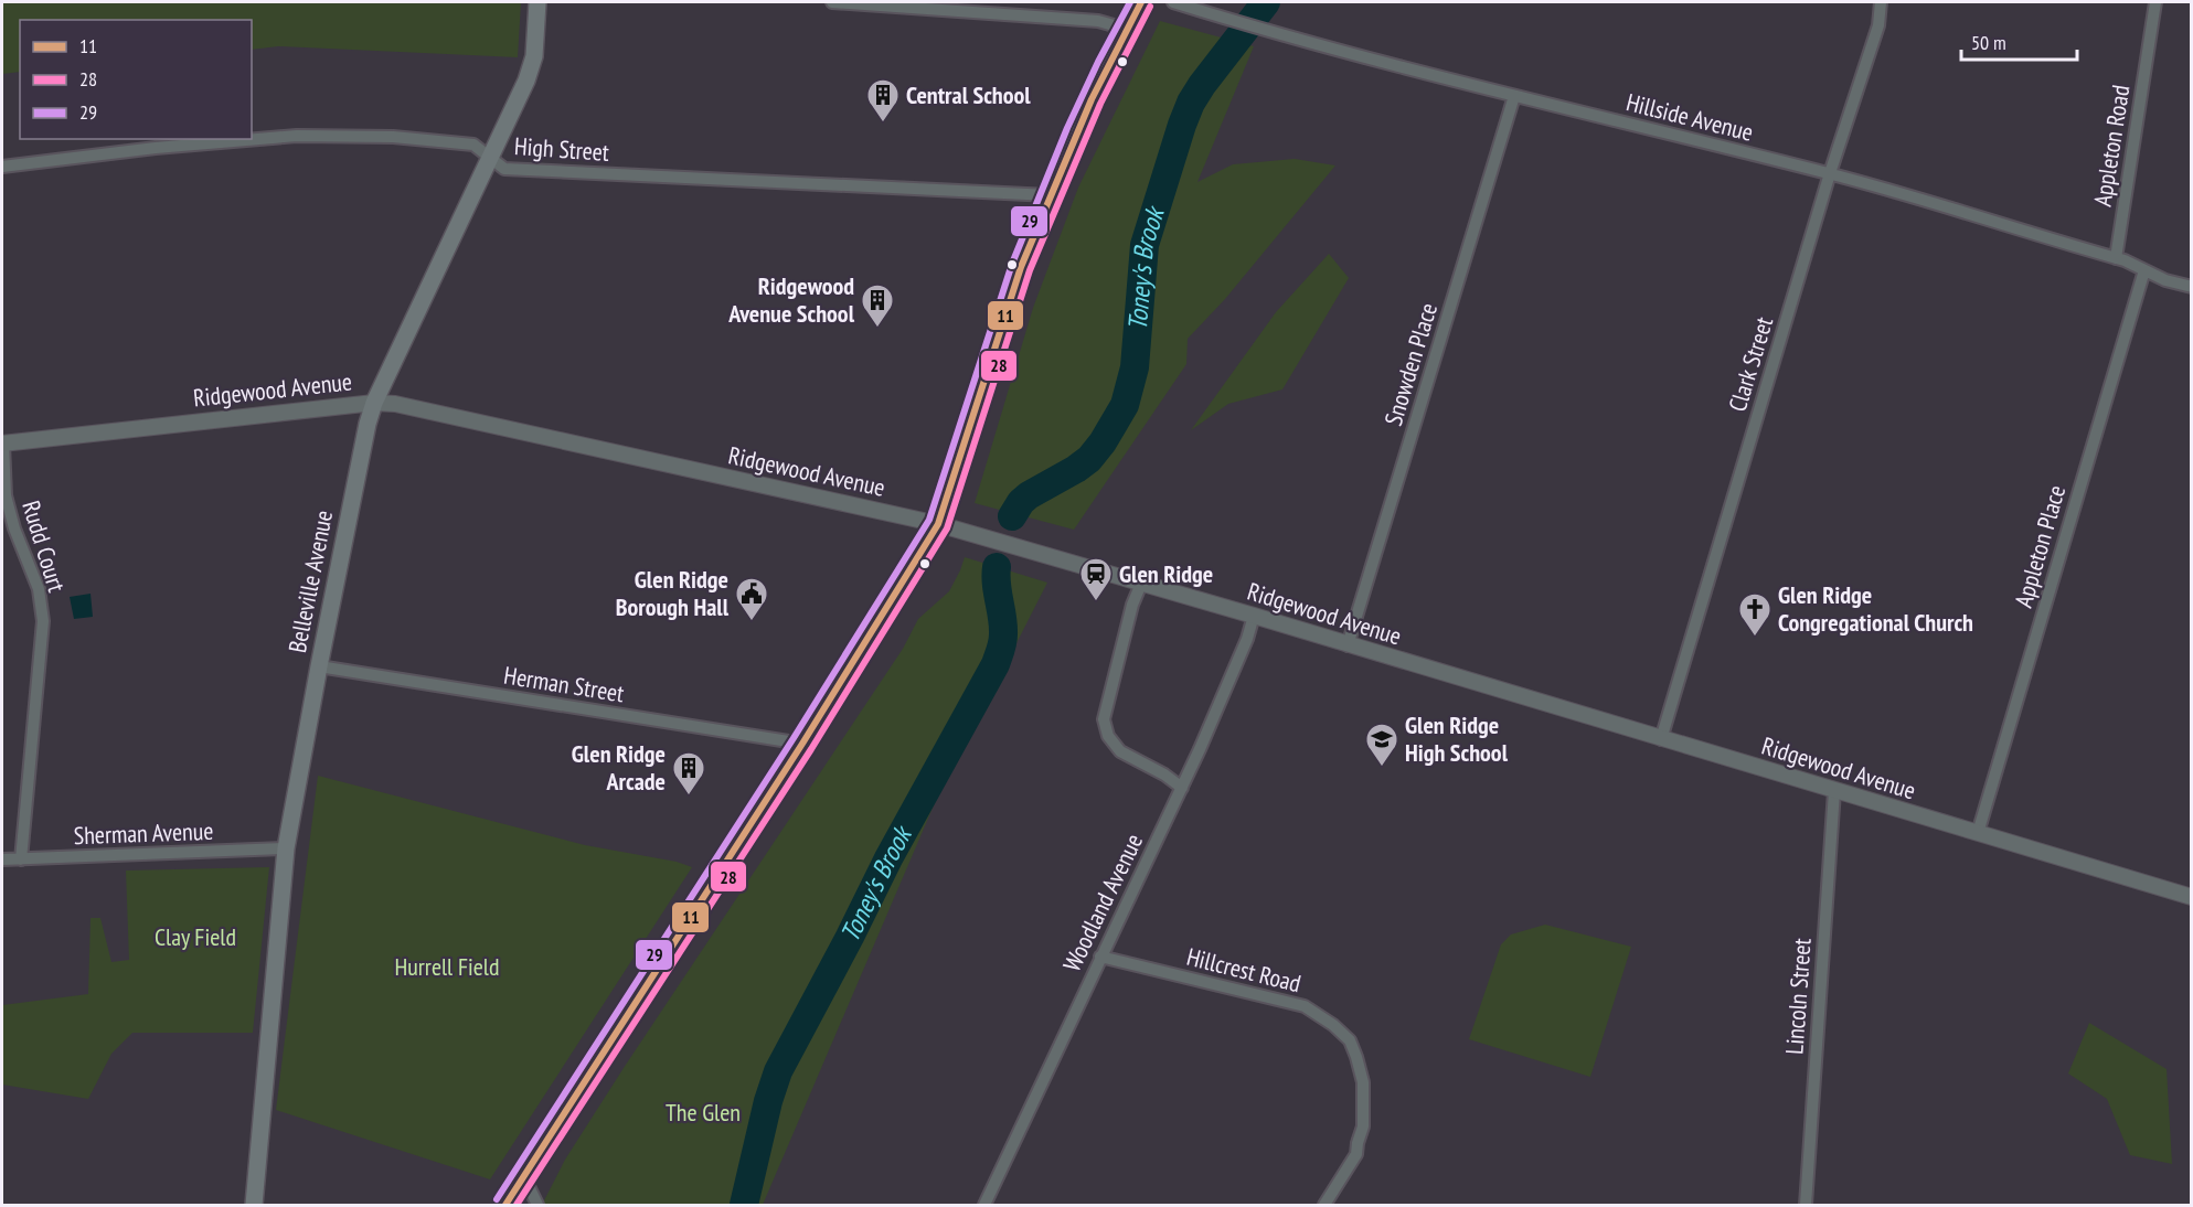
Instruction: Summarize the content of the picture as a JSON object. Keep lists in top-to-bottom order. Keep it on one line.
{"streets":{"main road":["Belleville Avenue"],"street":["Hillside Avenue","Appleton Road","High Street","Snowden Place","Clark Street","Ridgewood Avenue","Rudd Court","Appleton Place","Herman Street","Sherman Avenue","Woodland Avenue","Hillcrest Road","Lincoln Street"]},"crossings":[["Hillside Avenue","Appleton Road"],["Hillside Avenue","Snowden Place"],["Hillside Avenue","Clark Street"],["Hillside Avenue","Appleton Place"],["High Street","Belleville Avenue"],["Snowden Place","Ridgewood Avenue"],["Clark Street","Ridgewood Avenue"],["Ridgewood Avenue","Rudd Court"],["Ridgewood Avenue","Appleton Place"],["Ridgewood Avenue","Belleville Avenue"],["Ridgewood Avenue","Woodland Avenue"],["Ridgewood Avenue","Lincoln Street"],["Rudd Court","Sherman Avenue"],["Belleville Avenue","Herman Street"],["Belleville Avenue","Sherman Avenue"],["Woodland Avenue","Hillcrest Road"]],"water":["Toney's Brook"],"parks":["Clay Field","Hurrell Field","The Glen"],"places":{"building":["Central School","Ridgewood Avenue School","Glen Ridge Arcade"],"station":["Glen Ridge"],"public building":["Glen Ridge Borough Hall"],"church":["Glen Ridge Congregational Church"],"school or university":["Glen Ridge High School"]},"lines":["transit line 11","transit line 29","transit line 28"],"legend":["11","28","29"],"scale_bar":"50 m"}
